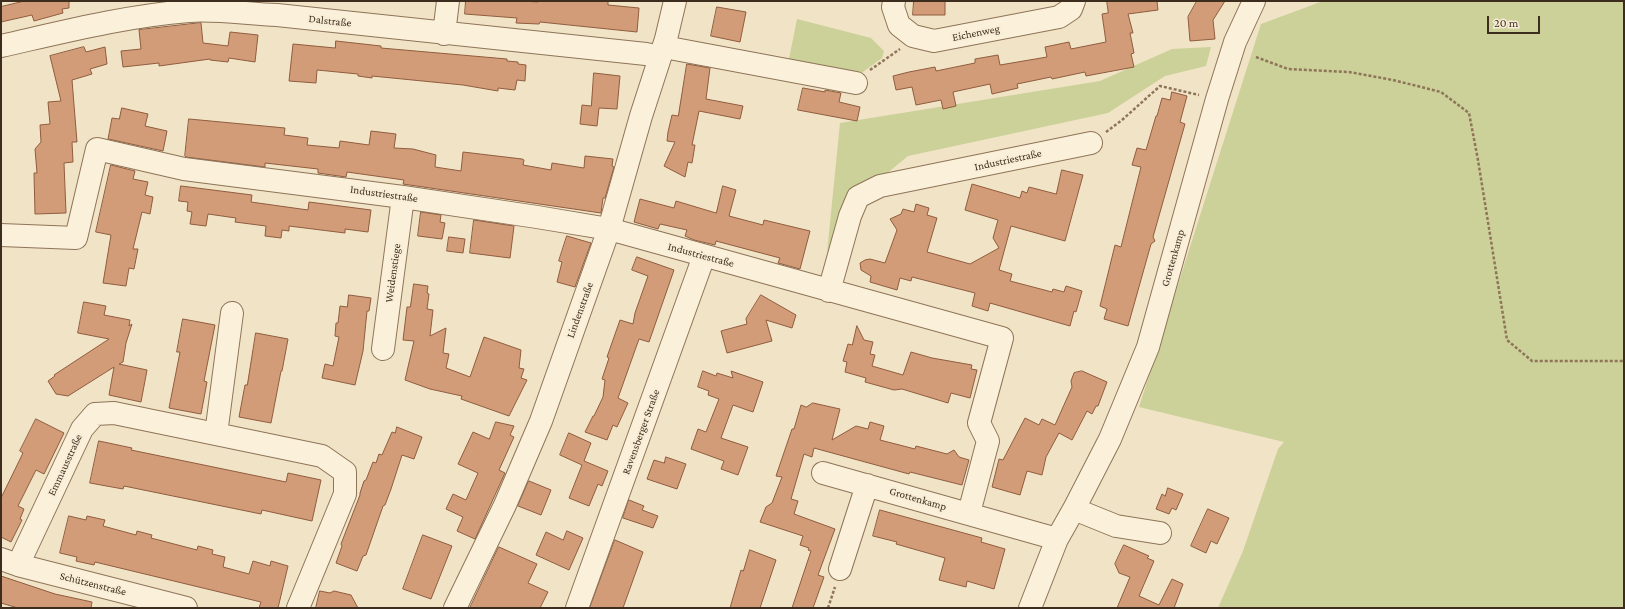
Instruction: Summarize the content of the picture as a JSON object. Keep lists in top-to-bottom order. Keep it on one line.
{"streets":{"street":["Dalstraße","Eichenweg","Industriestraße","Grottenkamp","Weidenstiege","Lindenstraße","Ravensberger Straße","Emmausstraße","Schützenstraße"]},"crossings":[["Dalstraße","Lindenstraße"],["Industriestraße","Grottenkamp"],["Industriestraße","Weidenstiege"],["Industriestraße","Lindenstraße"],["Industriestraße","Ravensberger Straße"],["Emmausstraße","Schützenstraße"]],"scale_bar":"20 m"}
